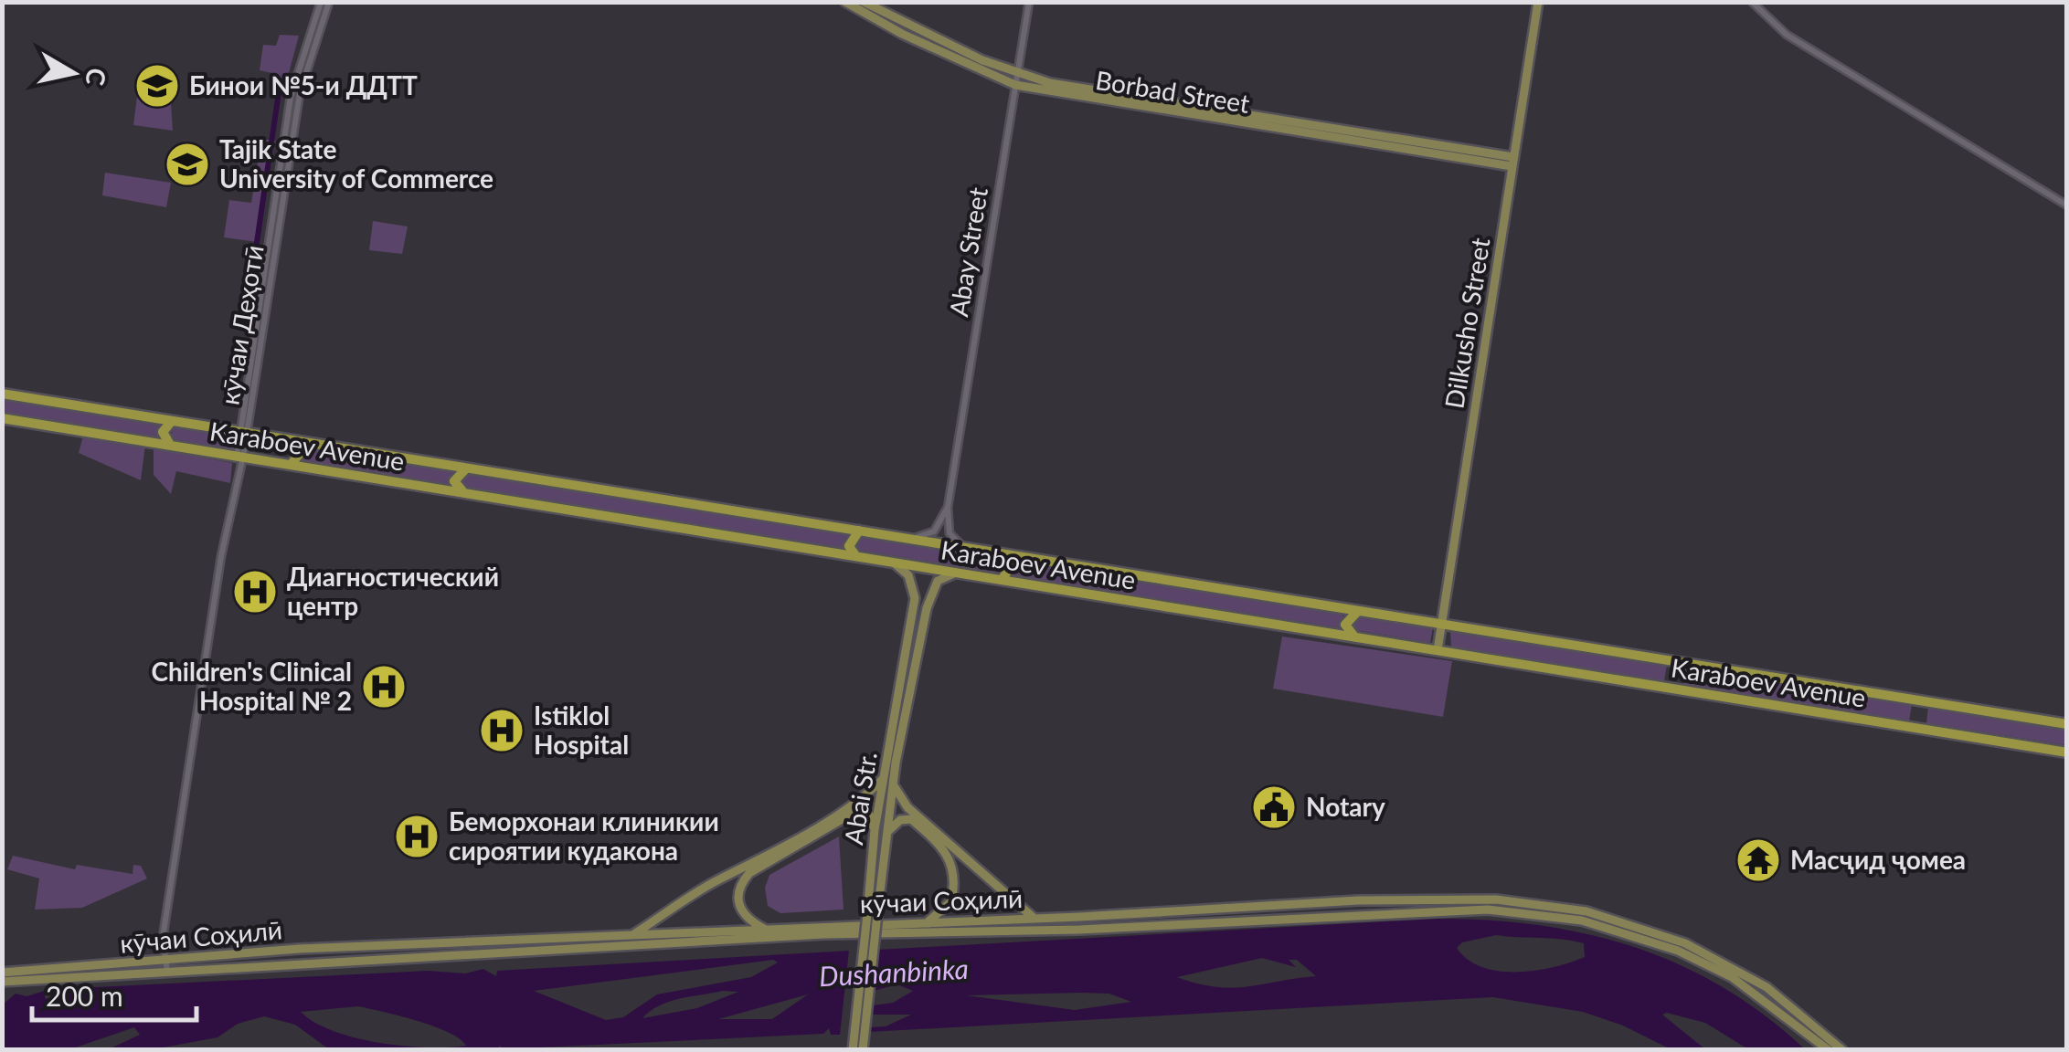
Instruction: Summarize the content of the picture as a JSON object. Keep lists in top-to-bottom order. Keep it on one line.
{"streets":{"highway":["Karaboev Avenue"],"main road":["Borbad Street","Dilkusho Street","Abai Str.","кӯчаи Соҳилӣ"],"street":["Abay Street","кӯчаи Деҳотӣ"]},"crossings":[["Borbad Street","Abay Street"],["Borbad Street","Dilkusho Street"],["Dilkusho Street","Karaboev Avenue"],["кӯчаи Деҳотӣ","Karaboev Avenue"],["кӯчаи Деҳотӣ","кӯчаи Соҳилӣ"],["Karaboev Avenue","Abai Str."]],"water":["Dushanbinka"],"places":{"school or university":["Бинои №5-и ДДТТ","Tajik State University of Commerce"],"hospital":["Диагностический центр","Children's Clinical Hospital № 2","Istiklol Hospital","Беморхонаи клиникии сироятии кудакона"],"public building":["Notary"],"temple":["Масҷид ҷомеа"]},"scale_bar":"200 m","north":"right"}
